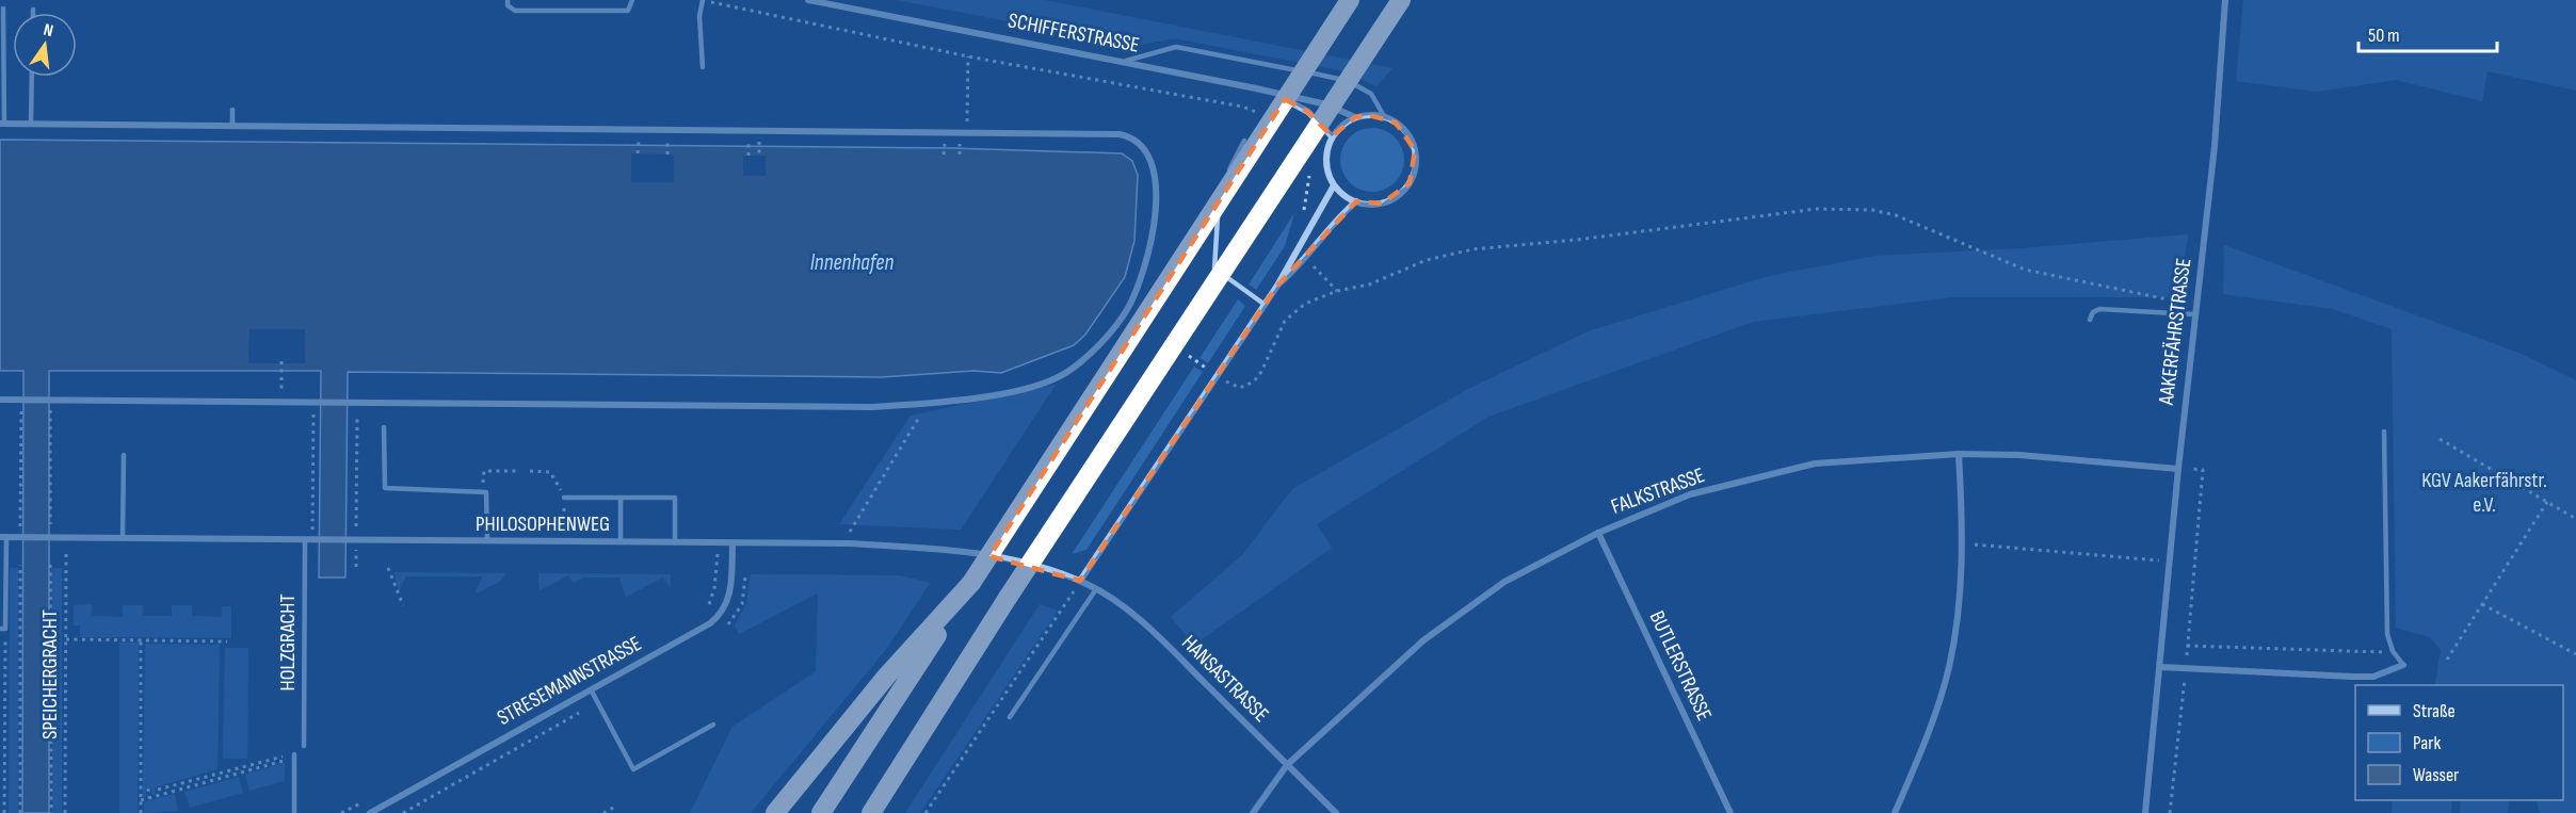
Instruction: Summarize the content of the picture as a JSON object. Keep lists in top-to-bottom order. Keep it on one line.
{"streets":{"street":["SCHIFFERSTRASSE","AAKERFÄHRSTRASSE","FALKSTRASSE","PHILOSOPHENWEG","BUTLERSTRASSE","HANSASTRASSE","STRESEMANNSTRASSE"],"lane":["HOLZGRACHT"],"path":["SPEICHERGRACHT"]},"crossings":[["AAKERFÄHRSTRASSE","FALKSTRASSE"],["FALKSTRASSE","BUTLERSTRASSE"],["FALKSTRASSE","HANSASTRASSE"],["PHILOSOPHENWEG","HOLZGRACHT"],["PHILOSOPHENWEG","SPEICHERGRACHT"],["PHILOSOPHENWEG","HANSASTRASSE"],["PHILOSOPHENWEG","STRESEMANNSTRASSE"]],"water":["Innenhafen"],"parks":["KGV Aakerfährstr. e.V."],"legend":["Straße","Park","Wasser"],"scale_bar":"50 m","north":"top"}
